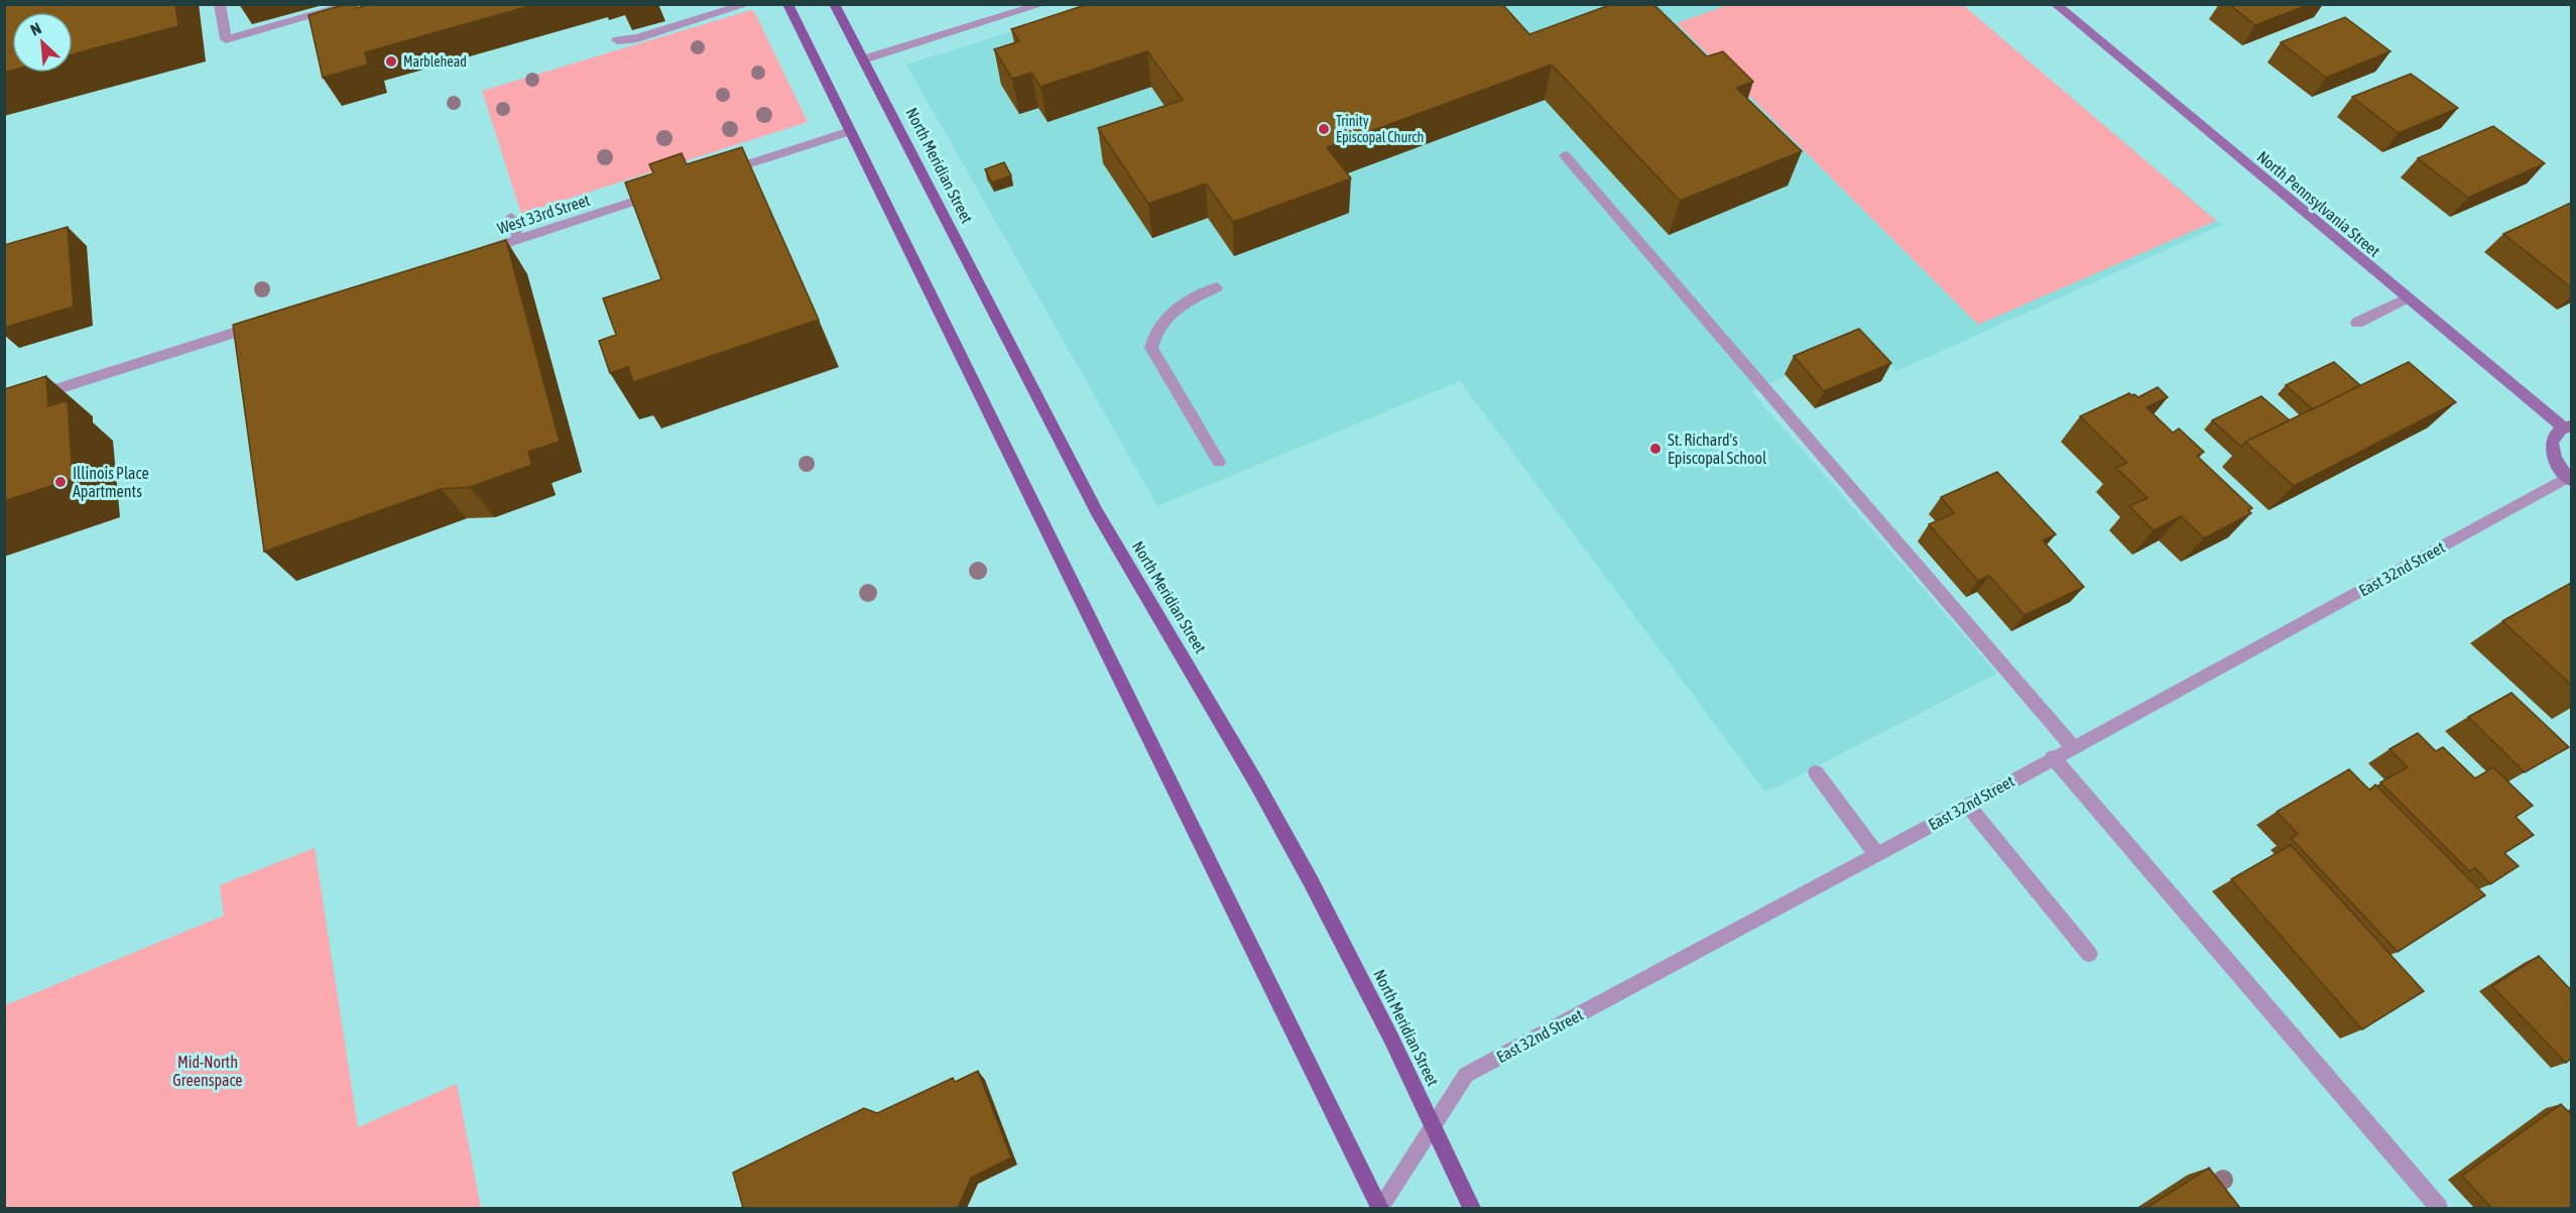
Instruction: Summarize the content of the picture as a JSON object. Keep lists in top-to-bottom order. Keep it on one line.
{"streets":{"main road":["North Meridian Street"],"street":["North Pennsylvania Street","West 33rd Street","East 32nd Street"]},"crossings":[["North Meridian Street","East 32nd Street"]],"parks":["Mid-North Greenspace"],"places":["Marblehead","Trinity Episcopal Church","St. Richard's Episcopal School","Illinois Place Apartments"],"north":"top left"}
